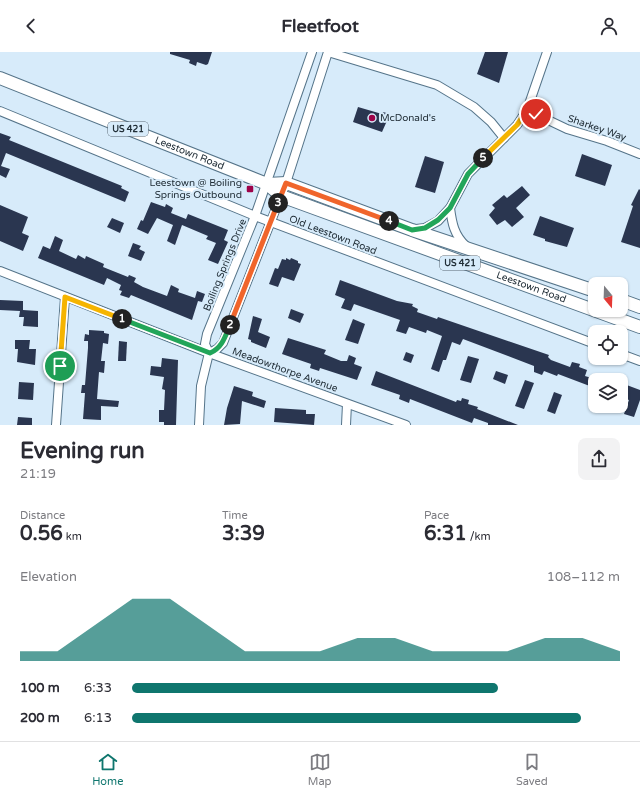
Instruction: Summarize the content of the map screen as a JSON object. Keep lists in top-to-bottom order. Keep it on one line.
{"streets":{"main road":["US 421","Leestown Road"],"street":["Sharkey Way","Old Leestown Road","Boiling Springs Drive","Meadowthorpe Avenue"]},"crossings":[["Leestown Road","Boiling Springs Drive"],["Old Leestown Road","Boiling Springs Drive"],["Boiling Springs Drive","Meadowthorpe Avenue"]],"places":{"other":["McDonald's"],"transit":["Leestown @ Boiling Springs Outbound"]},"north":"bottom","page":{"header":"Fleetfoot","pins":["5","3","4","1","2"],"heading":["Evening run","21:19"],"stats":[["Distance","0.56 km"],["Time","3:39"],["Pace","6:31 /km"]],"chart":["Elevation","108–112 m"],"list":[{"name":"100 m","note":"6:33"},{"name":"200 m","note":"6:13"}],"tabs":["Home","Map","Saved"]}}
